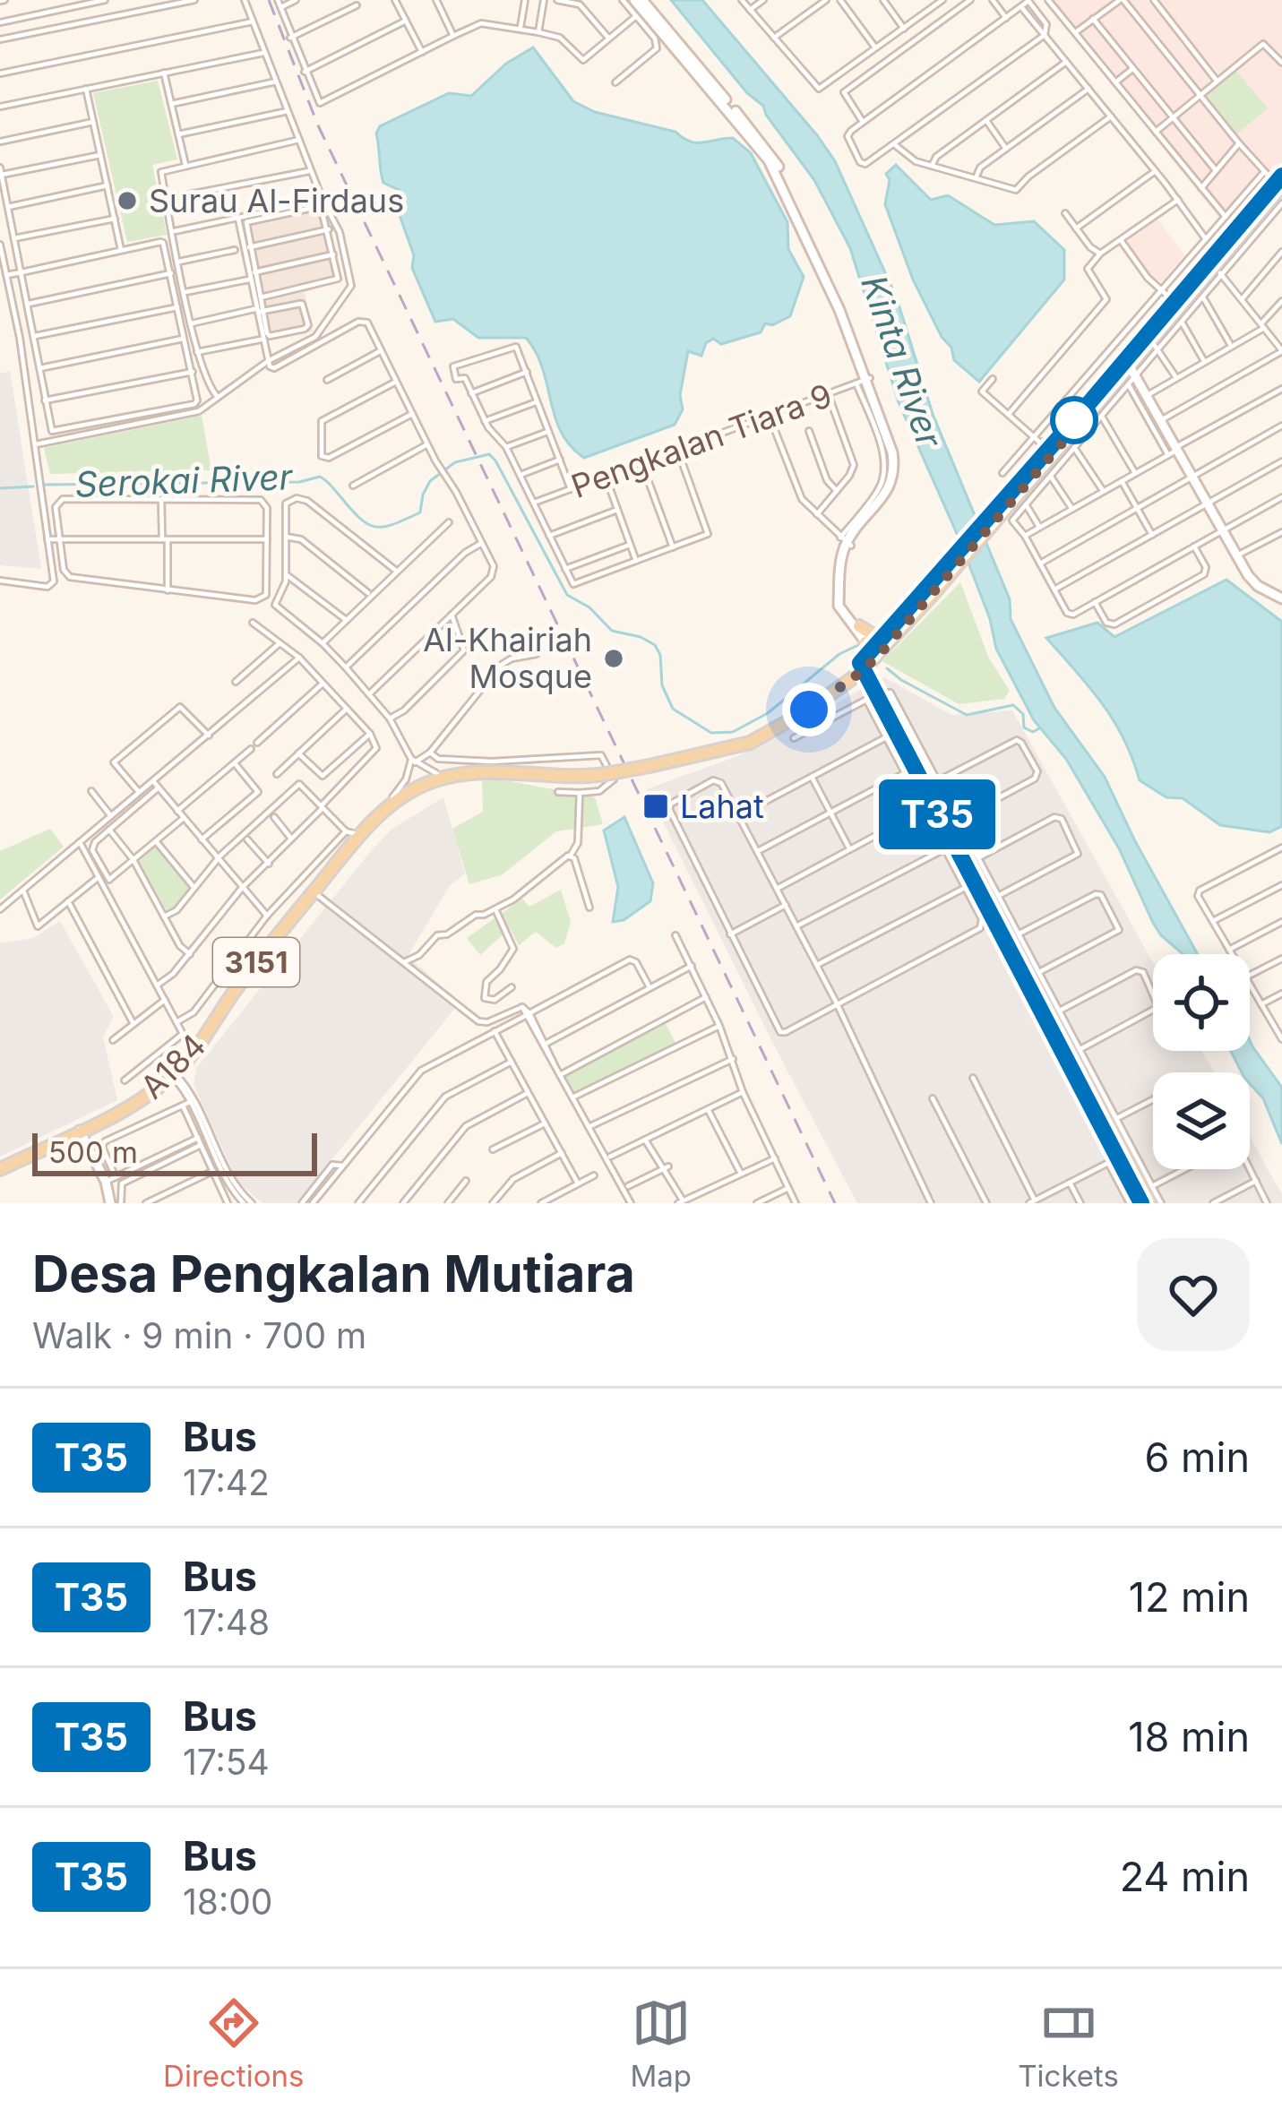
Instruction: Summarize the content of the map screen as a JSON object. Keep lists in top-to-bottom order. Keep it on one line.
{"streets":{"main road":["3151","A184"],"street":["Pengkalan Tiara 9"]},"crossings":[["3151","A184"]],"water":["Kinta River","Serokai River"],"places":{"other":["Surau Al-Firdaus","Al-Khairiah Mosque"],"transit":["Lahat"]},"lines":["bus line T35"],"scale_bar":"500 m","page":{"on_map":"T35","scale":"500 m","heading":["Desa Pengkalan Mutiara","Walk · 9 min · 700 m"],"list":[{"mark":"T35","name":"Bus","note":"17:42","value":"6 min"},{"mark":"T35","name":"Bus","note":"17:48","value":"12 min"},{"mark":"T35","name":"Bus","note":"17:54","value":"18 min"},{"mark":"T35","name":"Bus","note":"18:00","value":"24 min"}],"tabs":["Directions","Map","Tickets"]}}
